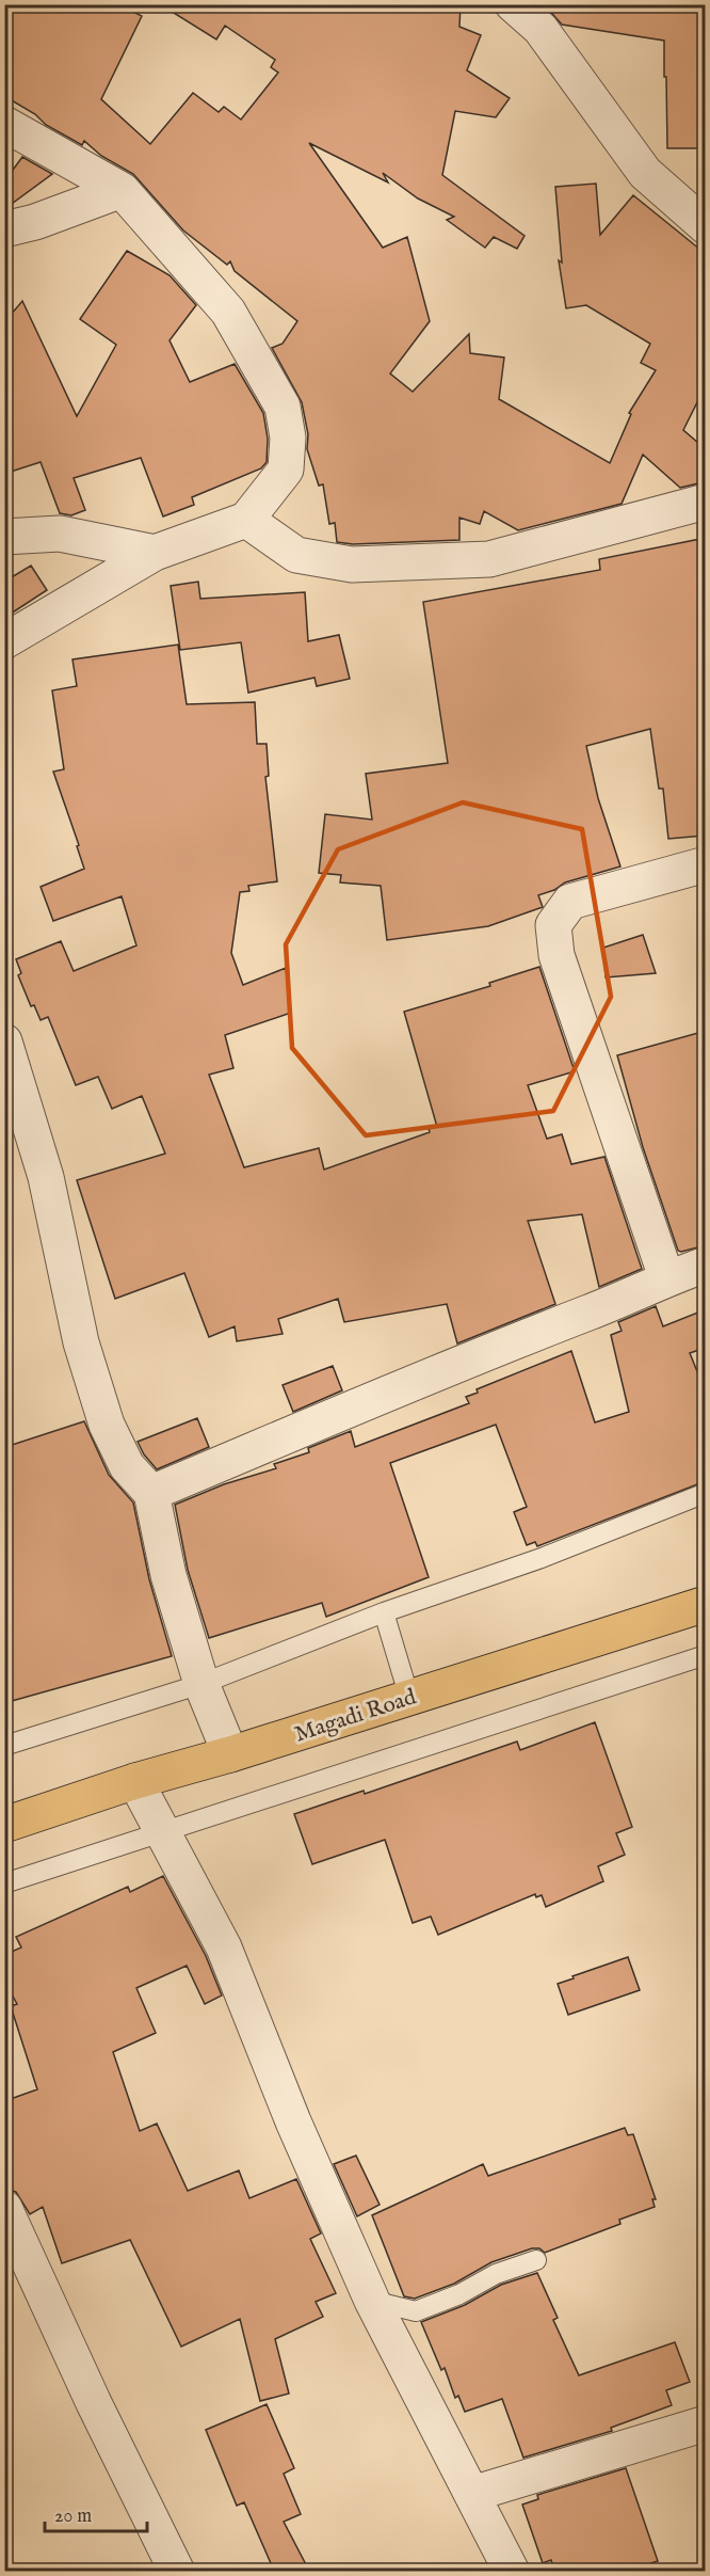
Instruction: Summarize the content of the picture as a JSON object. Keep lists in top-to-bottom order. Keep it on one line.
{"streets":{"highway":["Magadi Road"]},"scale_bar":"20 m"}
